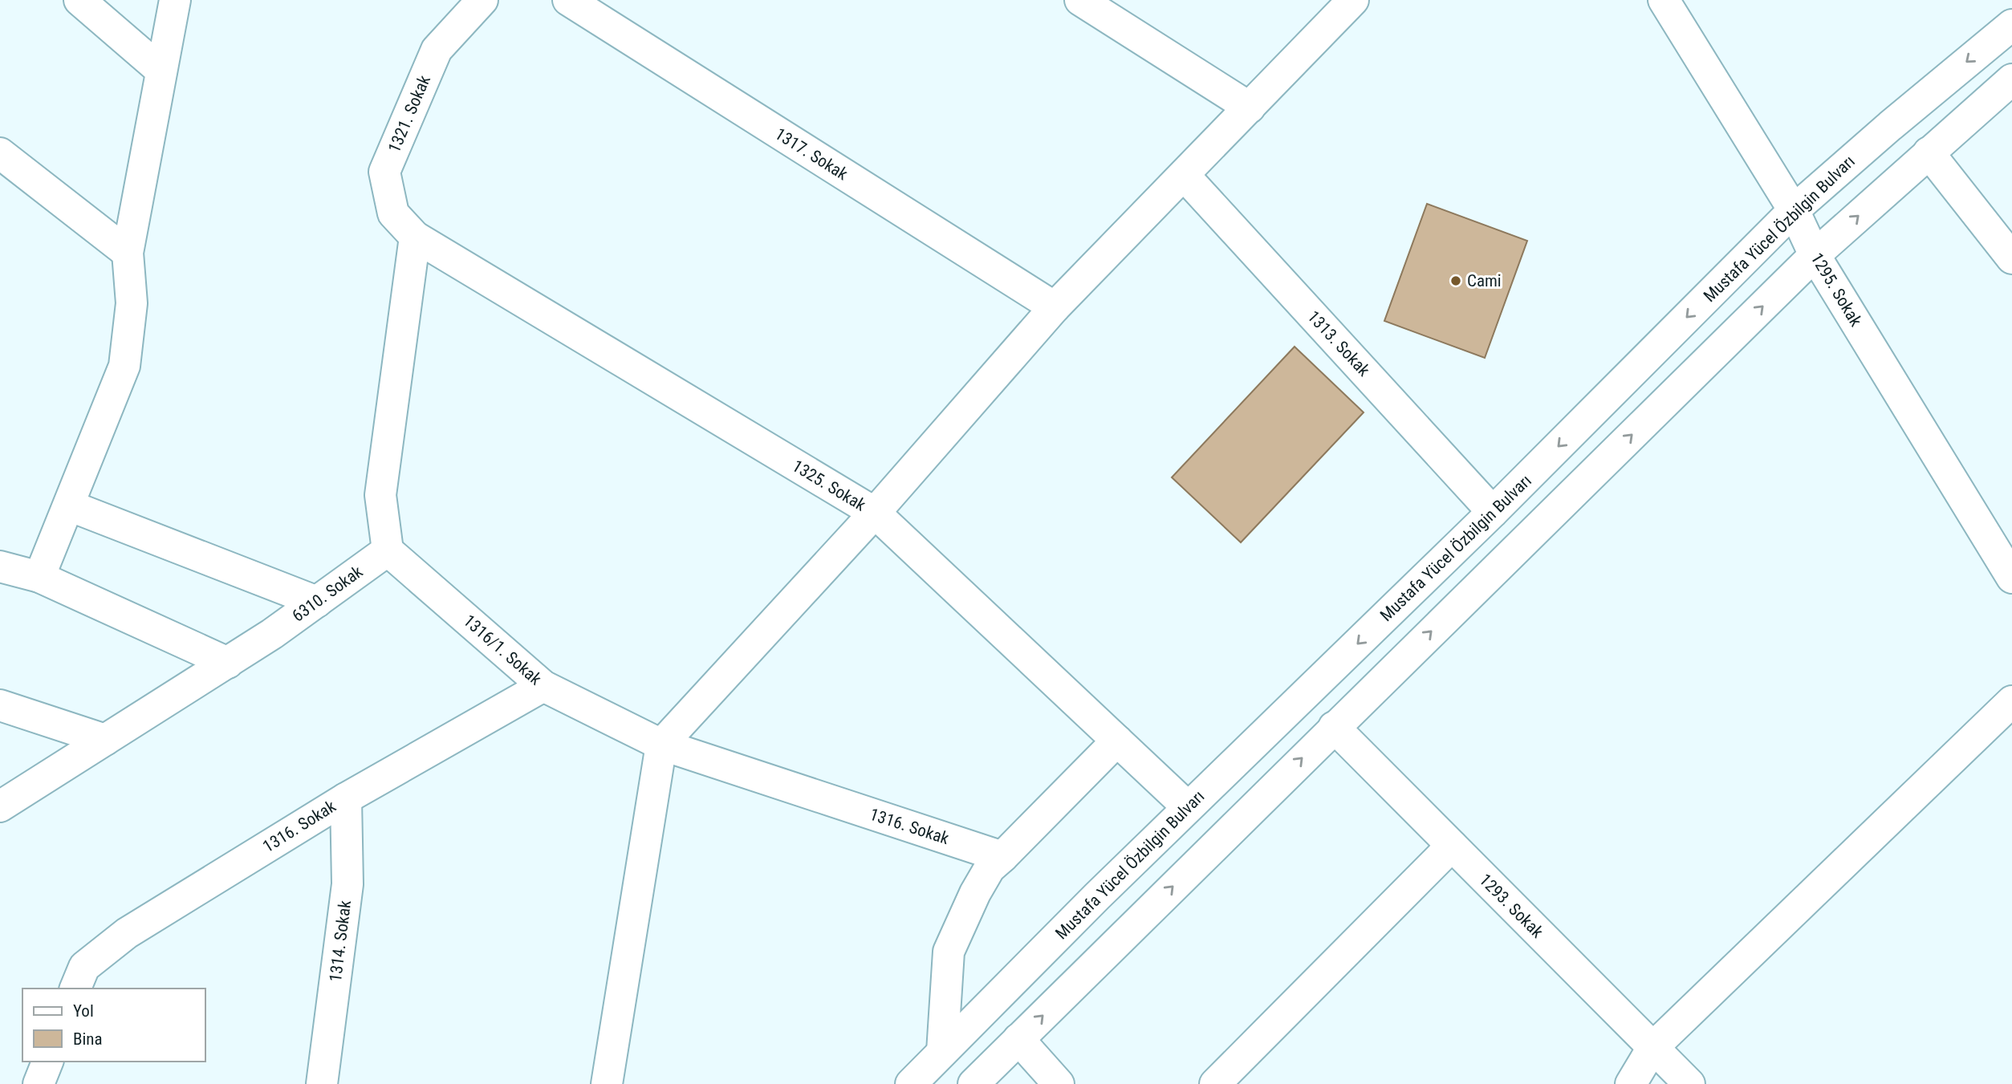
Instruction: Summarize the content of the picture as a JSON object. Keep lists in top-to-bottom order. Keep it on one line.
{"streets":{"street":["1321. Sokak","1317. Sokak","Mustafa Yücel Özbilgin Bulvarı","1295. Sokak","1313. Sokak","1325. Sokak","6310. Sokak","1316/1. Sokak","1316. Sokak","1293. Sokak","1314. Sokak"]},"crossings":[["1321. Sokak","1325. Sokak"],["Mustafa Yücel Özbilgin Bulvarı","1295. Sokak"],["Mustafa Yücel Özbilgin Bulvarı","1313. Sokak"],["Mustafa Yücel Özbilgin Bulvarı","1325. Sokak"],["6310. Sokak","1316/1. Sokak"],["1316/1. Sokak","1316. Sokak"],["1316. Sokak","1314. Sokak"]],"places":["Cami"],"legend":["Yol","Bina"]}
